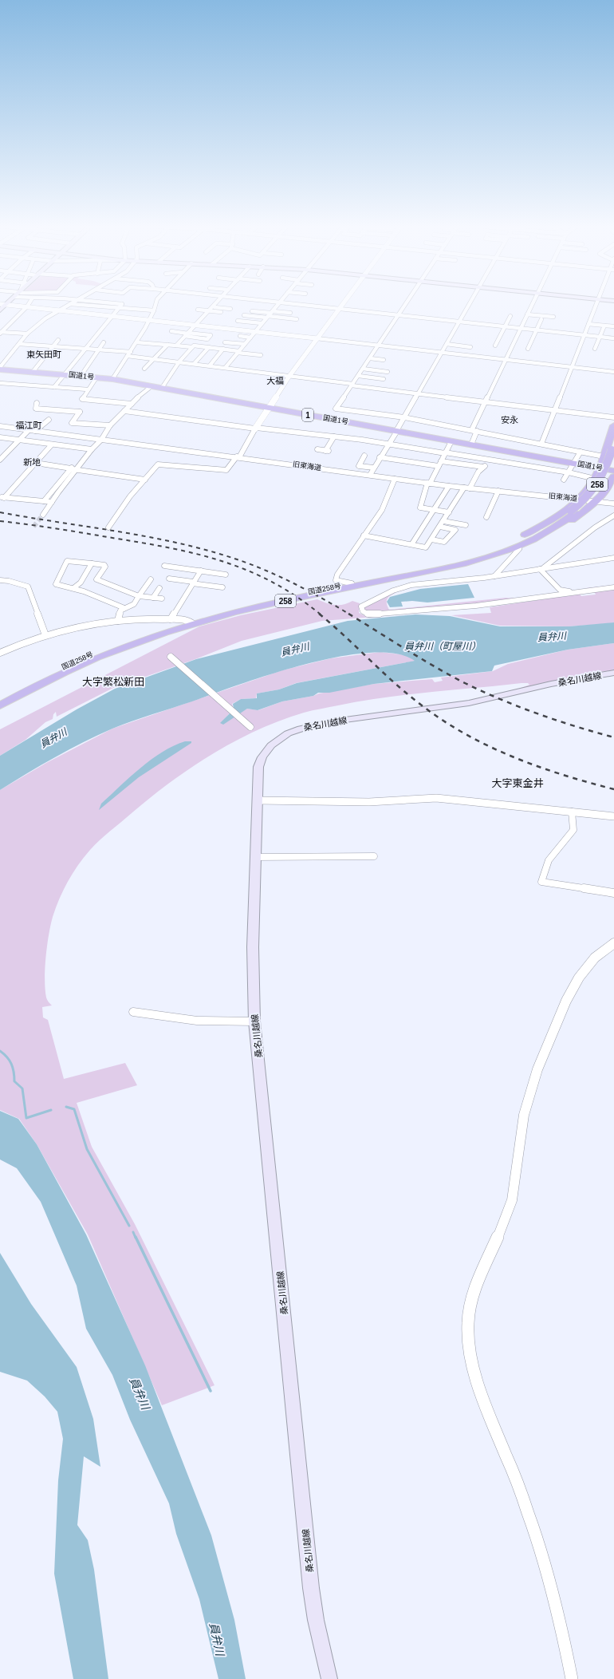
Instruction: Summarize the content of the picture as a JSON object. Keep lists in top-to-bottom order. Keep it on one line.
{"streets":{"highway":["国道1号","1","258","国道258号"],"main road":["桑名川越線"],"street":["旧東海道"]},"districts":["東矢田町","大福","安永","福江町","新地","大字繁松新田","大字東金井"],"water":["員弁川","員弁川（町屋川）"]}
